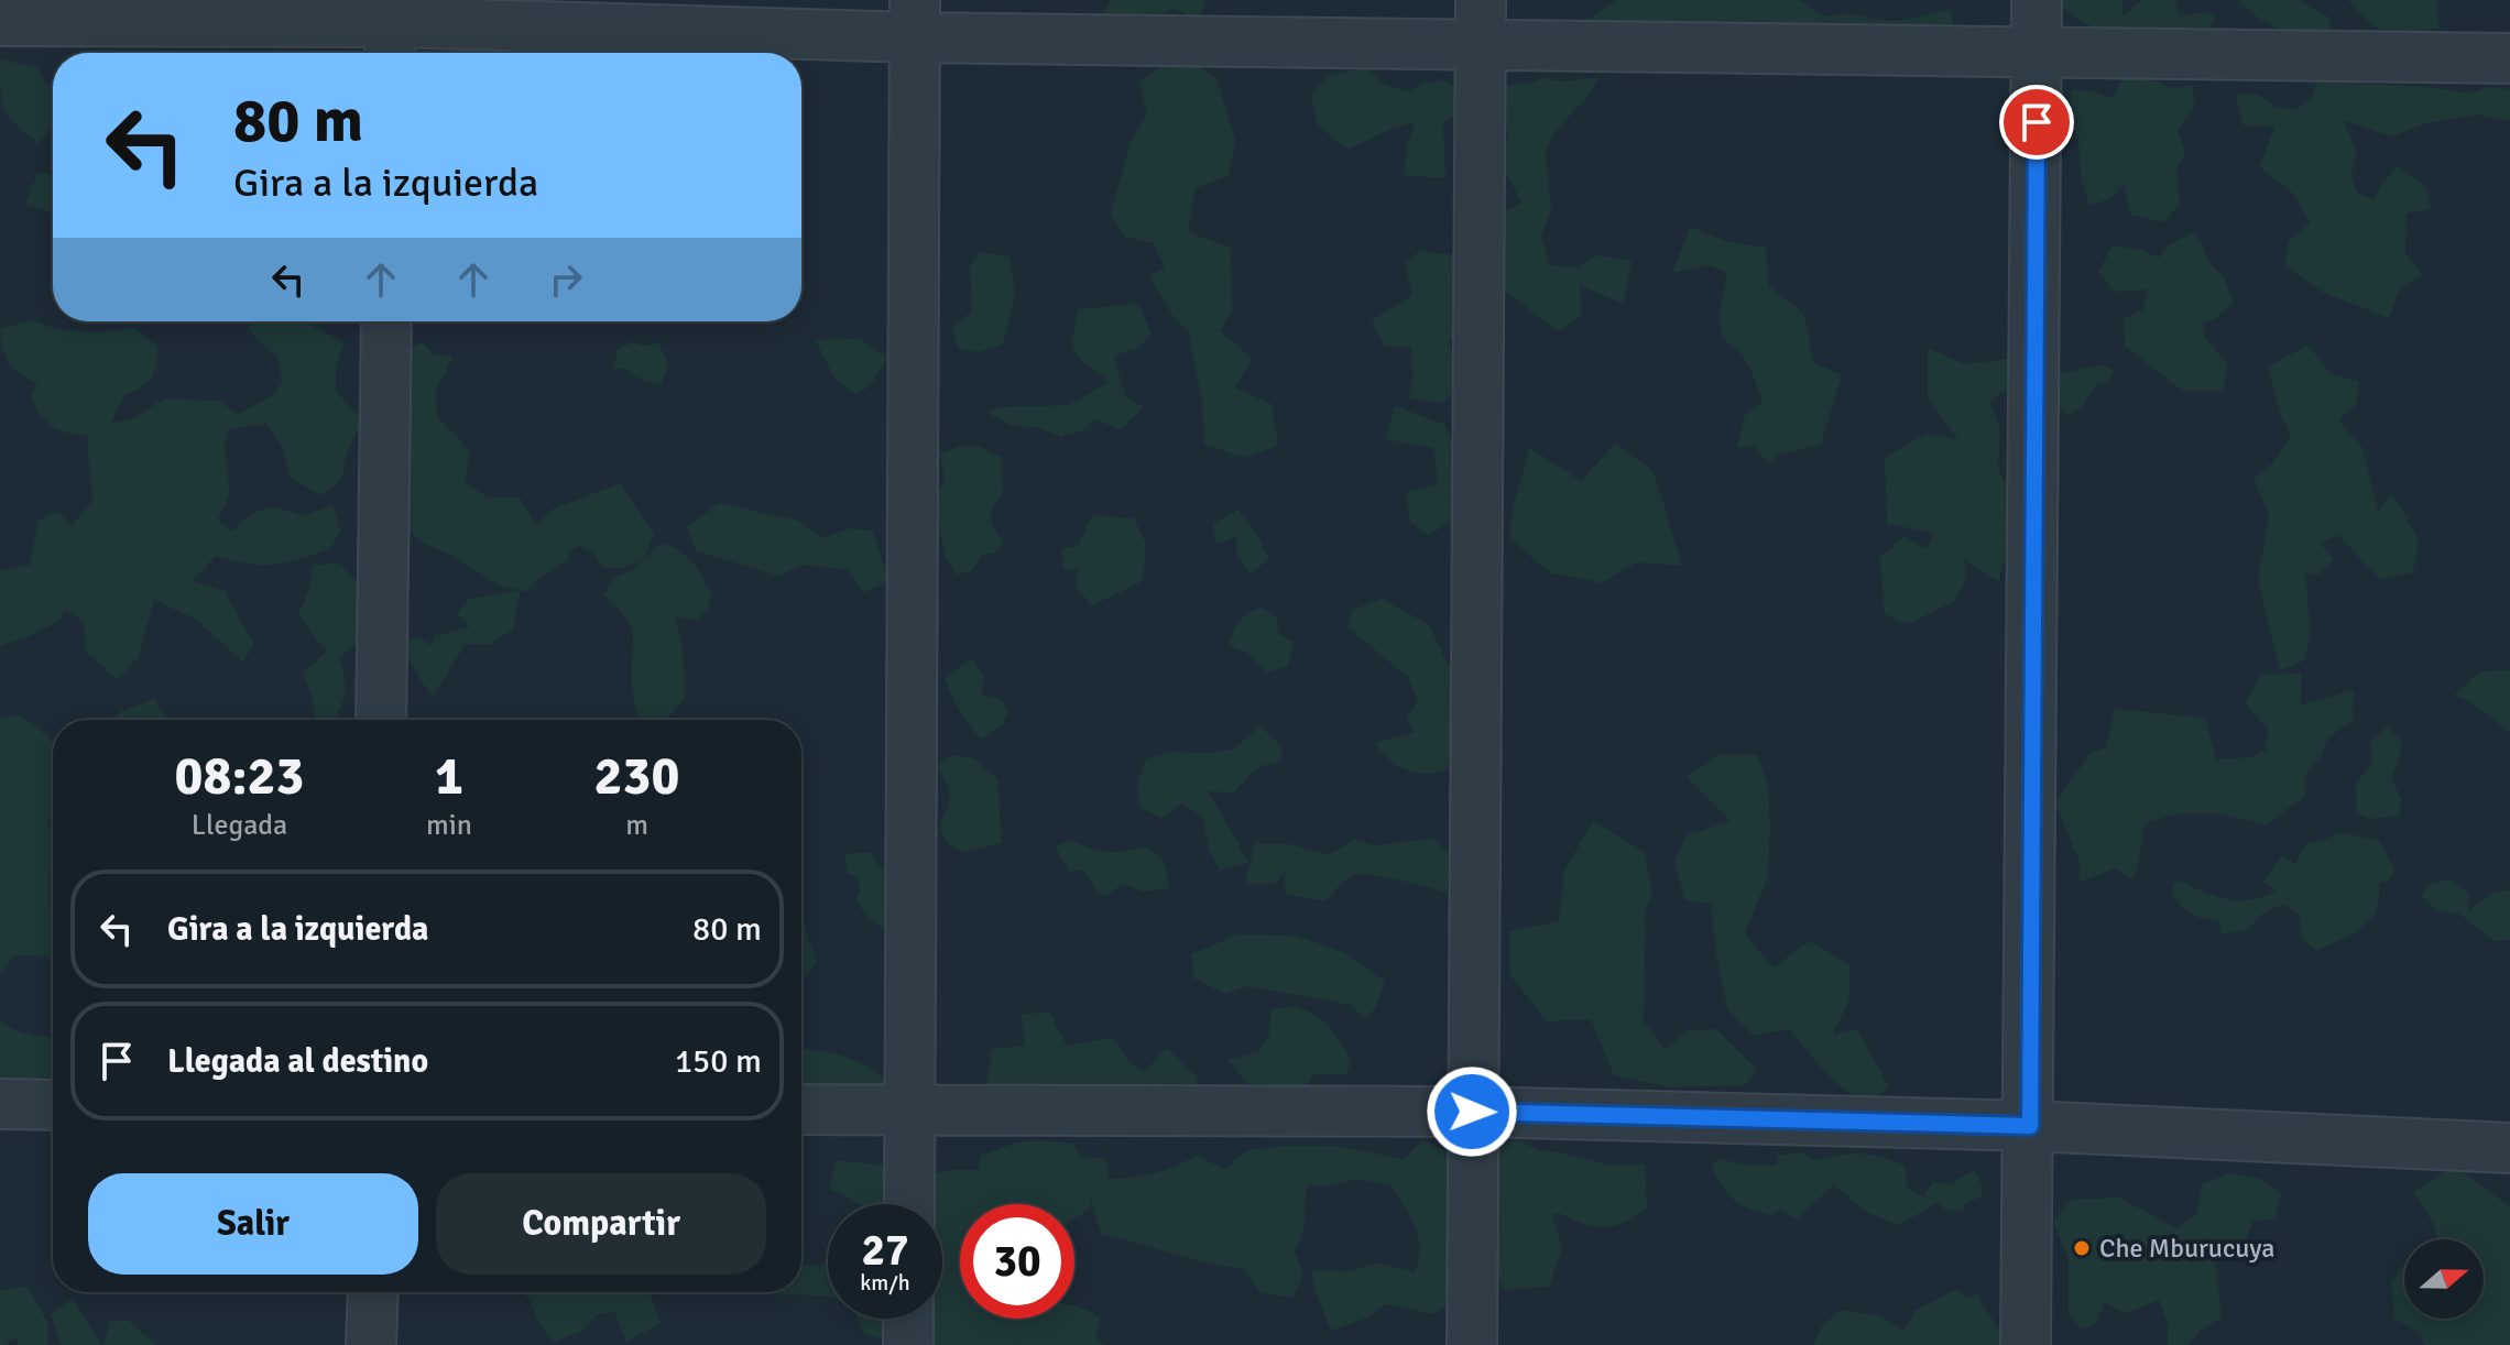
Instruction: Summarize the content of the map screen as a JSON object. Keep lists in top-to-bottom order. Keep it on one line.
{"places":["Che Mburucuya"],"north":"right","page":{"turn":["80 m","Gira a la izquierda"],"eta":["08:23","Llegada","1","min","230","m"],"list":[{"name":"Gira a la izquierda","value":"80 m"},{"name":"Llegada al destino","value":"150 m"}],"buttons":["Salir","Compartir"],"speed":"27 km/h","limit":"30"}}
